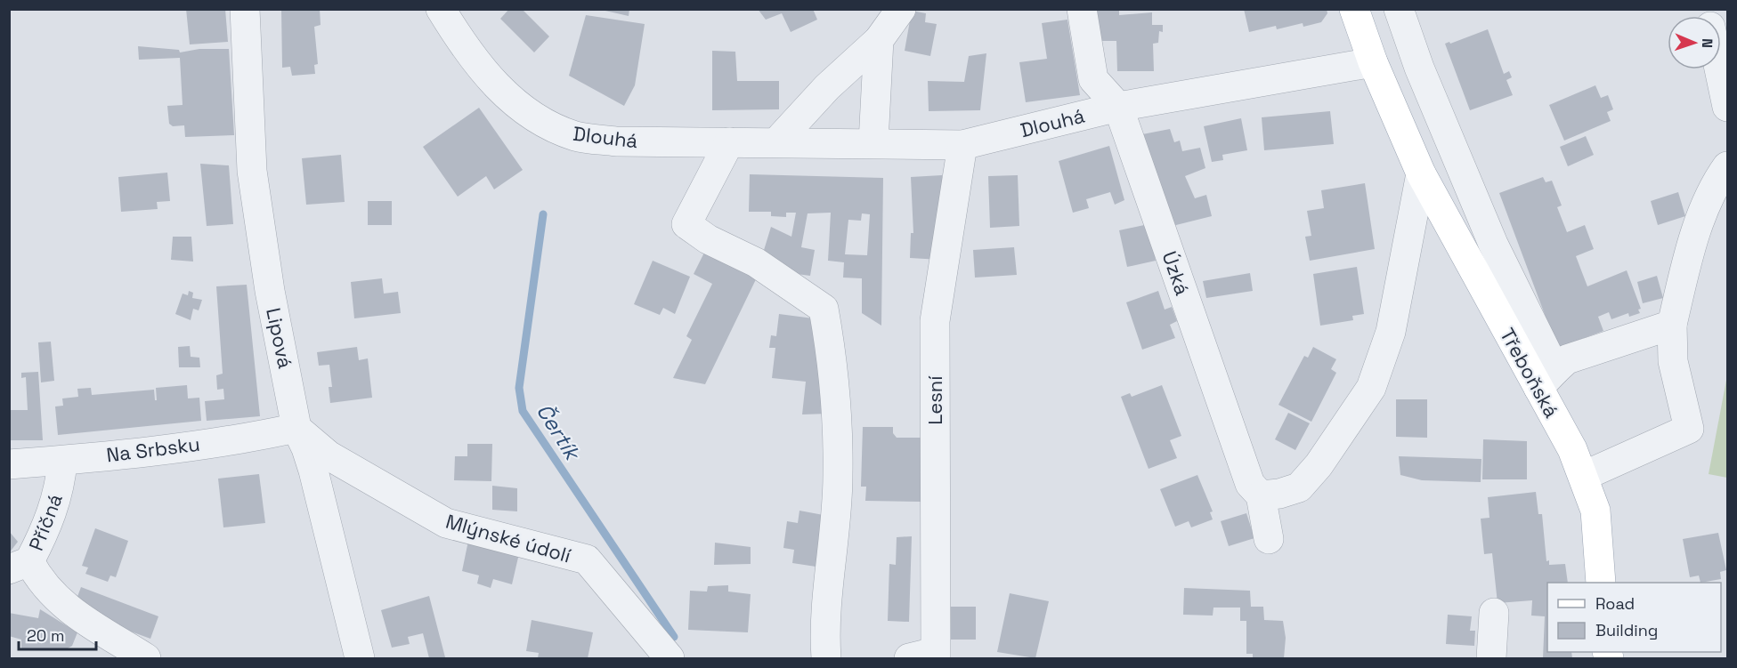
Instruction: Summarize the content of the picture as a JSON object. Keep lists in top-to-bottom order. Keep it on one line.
{"streets":{"main road":["Třeboňská"],"street":["Dlouhá","Úzká","Lipová","Lesní","Na Srbsku","Příčná","Mlýnské údolí"]},"crossings":[["Dlouhá","Úzká"],["Dlouhá","Třeboňská"],["Dlouhá","Lesní"],["Lipová","Na Srbsku"],["Lipová","Mlýnské údolí"],["Na Srbsku","Příčná"],["Na Srbsku","Mlýnské údolí"]],"water":["Čertík"],"legend":["Road","Building"],"scale_bar":"20 m","north":"right"}
